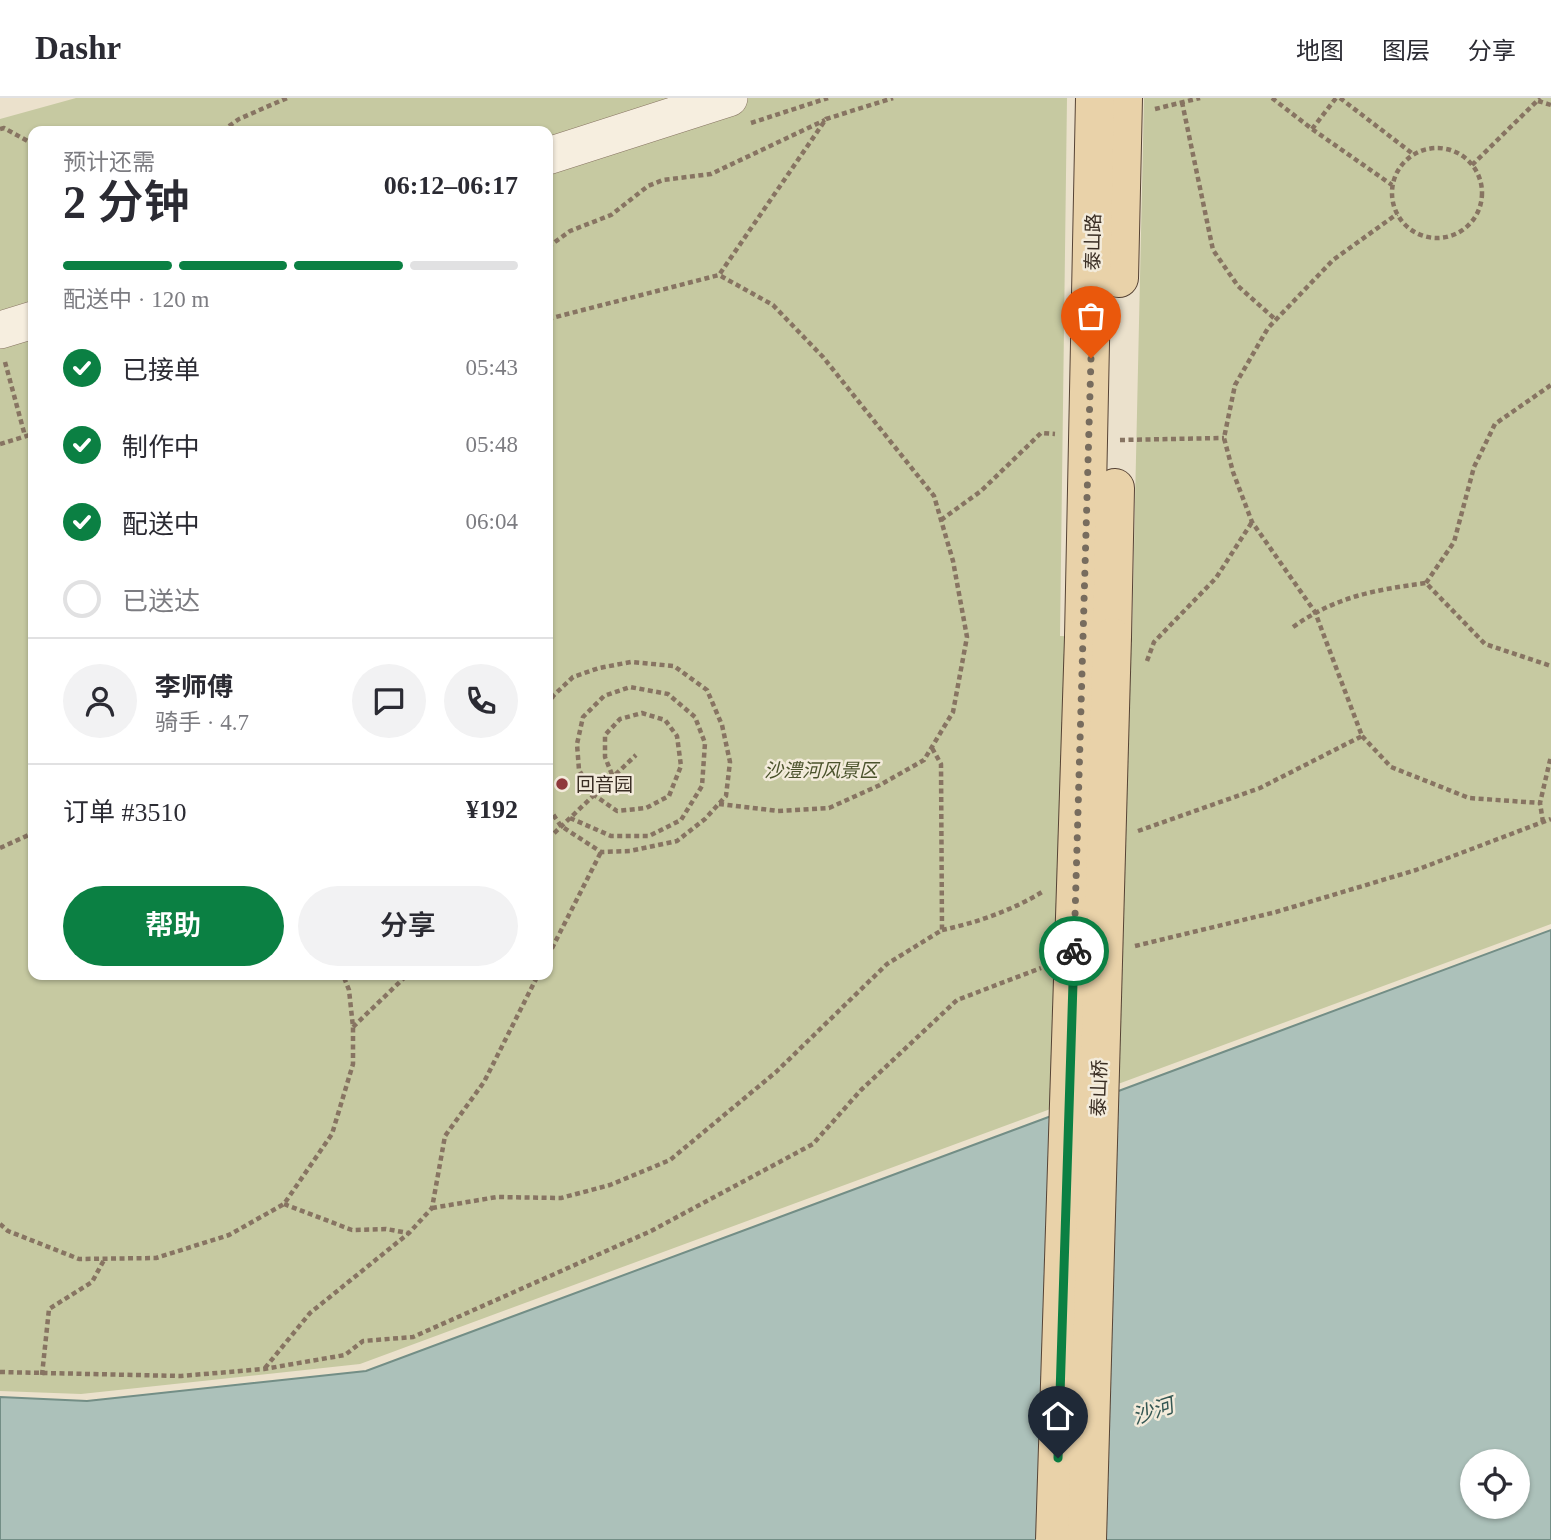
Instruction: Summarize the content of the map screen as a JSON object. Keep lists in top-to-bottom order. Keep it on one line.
{"streets":{"main road":["泰山路","泰山桥"]},"crossings":[["泰山路","泰山桥"]],"water":["沙河"],"parks":["沙澧河风景区"],"places":["回音园"],"page":{"header":"Dashr","nav":["地图","图层","分享"],"heading":["2 分钟","预计还需","06:12–06:17"],"panel":["李师傅","骑手 · 4.7","订单 #3510","¥192"],"bar":"配送中 · 120 m","list":[["已接单","05:43"],["制作中","05:48"],["配送中","06:04"],"已送达"],"buttons":["帮助","分享"]}}
